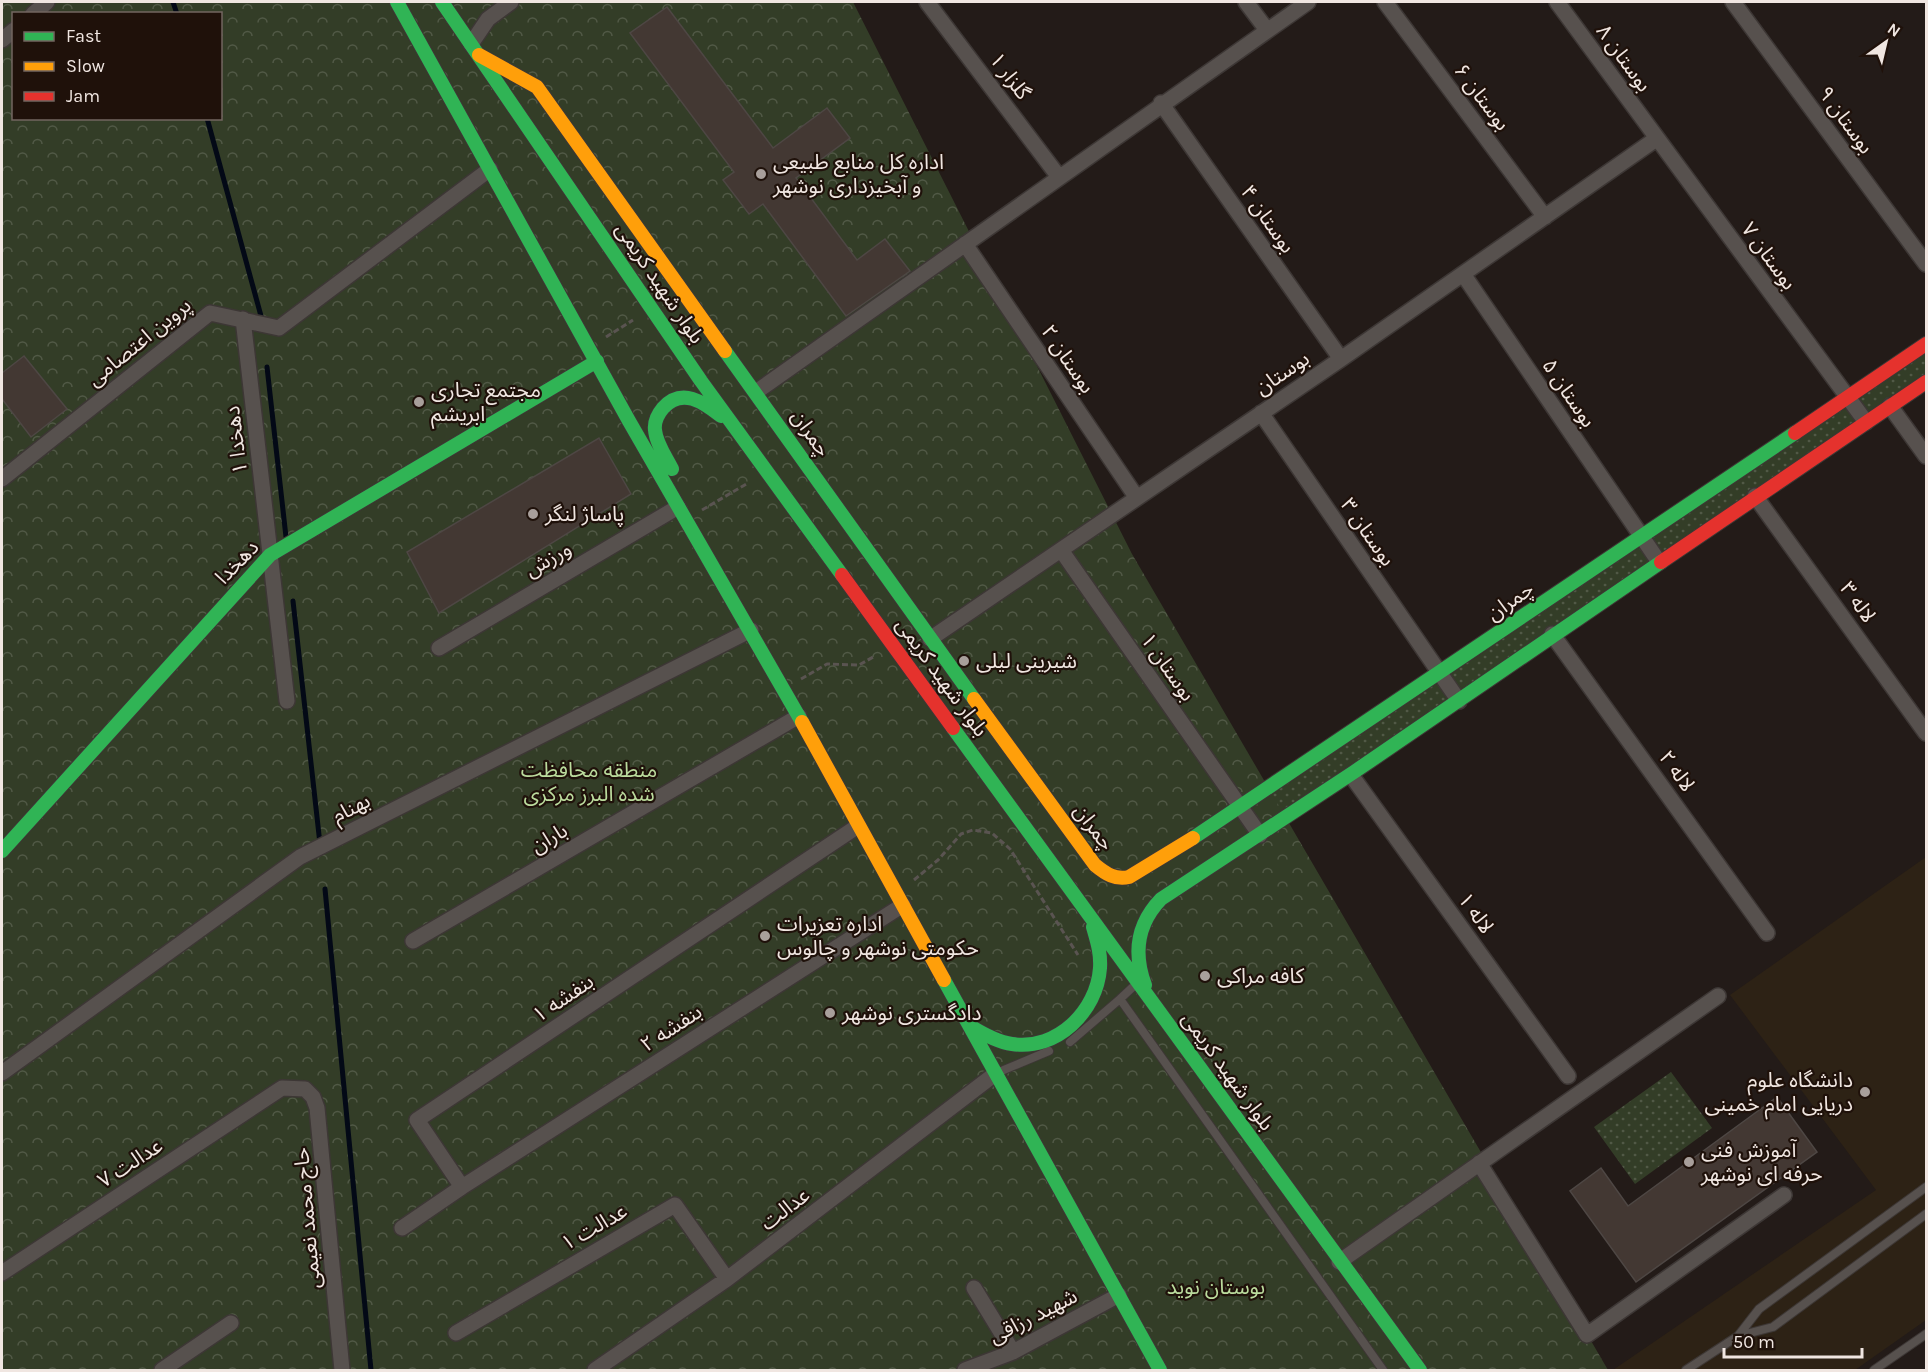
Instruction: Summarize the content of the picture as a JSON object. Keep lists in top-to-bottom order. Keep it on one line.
{"streets":{"street":["بوستان ۸","گلزار ۱","بوستان ۶","بوستان ۹","بوستان ۴","بوستان ۷","بلوار شهید کریمی","پروین اعتصامی","بوستان ۲","بوستان","بوستان ۵","چمران","دهخدا ۱","بوستان ۳","ورزش","دهخدا","لاله ۳","بوستان ۱","لاله ۲","بهنام","باران","لاله ۱","بنفشه ۱","بنفشه ۲","۷ عدالت","عدالت","حاج محمد نعیمی","عدالت ۱","شهید رزاقی"]},"crossings":[["بوستان ۸","بوستان ۷"],["بوستان ۸","بوستان"],["بوستان ۶","بوستان"],["بوستان ۴","بوستان"],["بوستان ۷","بوستان"],["بوستان ۷","چمران"],["بلوار شهید کریمی","چمران"],["پروین اعتصامی","دهخدا ۱"],["بوستان ۲","بوستان"],["بوستان","بوستان ۵"],["بوستان","چمران"],["بوستان","بوستان ۳"],["بوستان","بوستان ۱"],["بوستان ۵","چمران"],["چمران","بوستان ۳"],["چمران","بوستان ۱"],["دهخدا ۱","دهخدا"],["بنفشه ۱","بنفشه ۲"],["۷ عدالت","حاج محمد نعیمی"],["عدالت","عدالت ۱"]],"parks":["منطقه محافظت شده البرز مرکزی","بوستان نوید"],"places":["اداره كل منابع طبيعی و آبخيزداری نوشهر","مجتمع تجاری ابریشم","پاساژ لنگر","شیرینی لیلی","اداره تعزیرات حکومتی نوشهر و چالوس","کافه مراکی","دادگستری نوشهر","دانشگاه علوم دریایی امام خمینی","آموزش فنی حرفه ای نوشهر"],"legend":["Fast","Slow","Jam"],"scale_bar":"50 m","north":"top right"}
